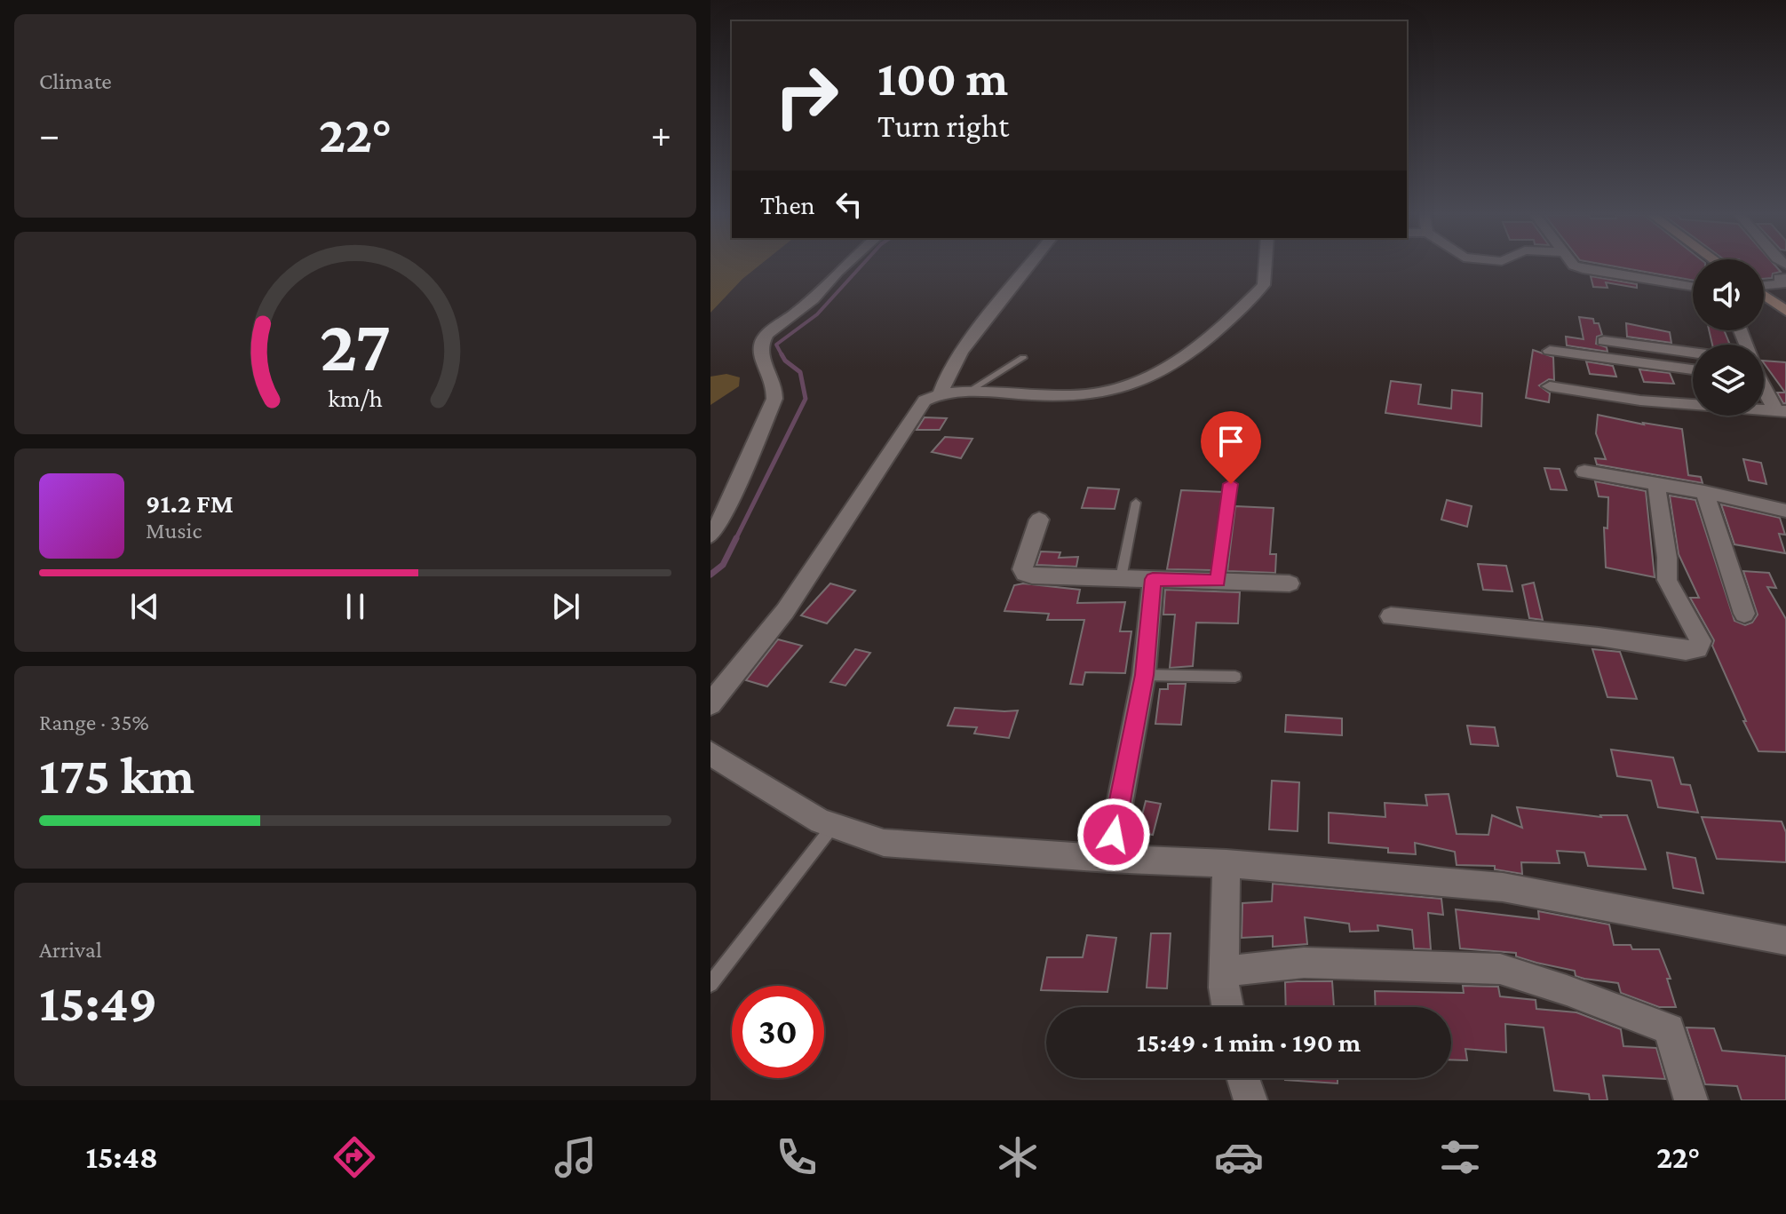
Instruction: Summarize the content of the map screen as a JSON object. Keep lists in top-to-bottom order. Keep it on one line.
{"page":{"tile":["Climate",["Range · 35%","175 km"],["Arrival","15:49"]],"turn":["100 m","Turn right"],"heat":["−","22°","+"],"then":"Then","song":["91.2 FM","Music"],"limit":"30","trip":"15:49 · 1 min · 190 m","tabs":["15:48","22°"],"gauge":["27","km/h"]}}
